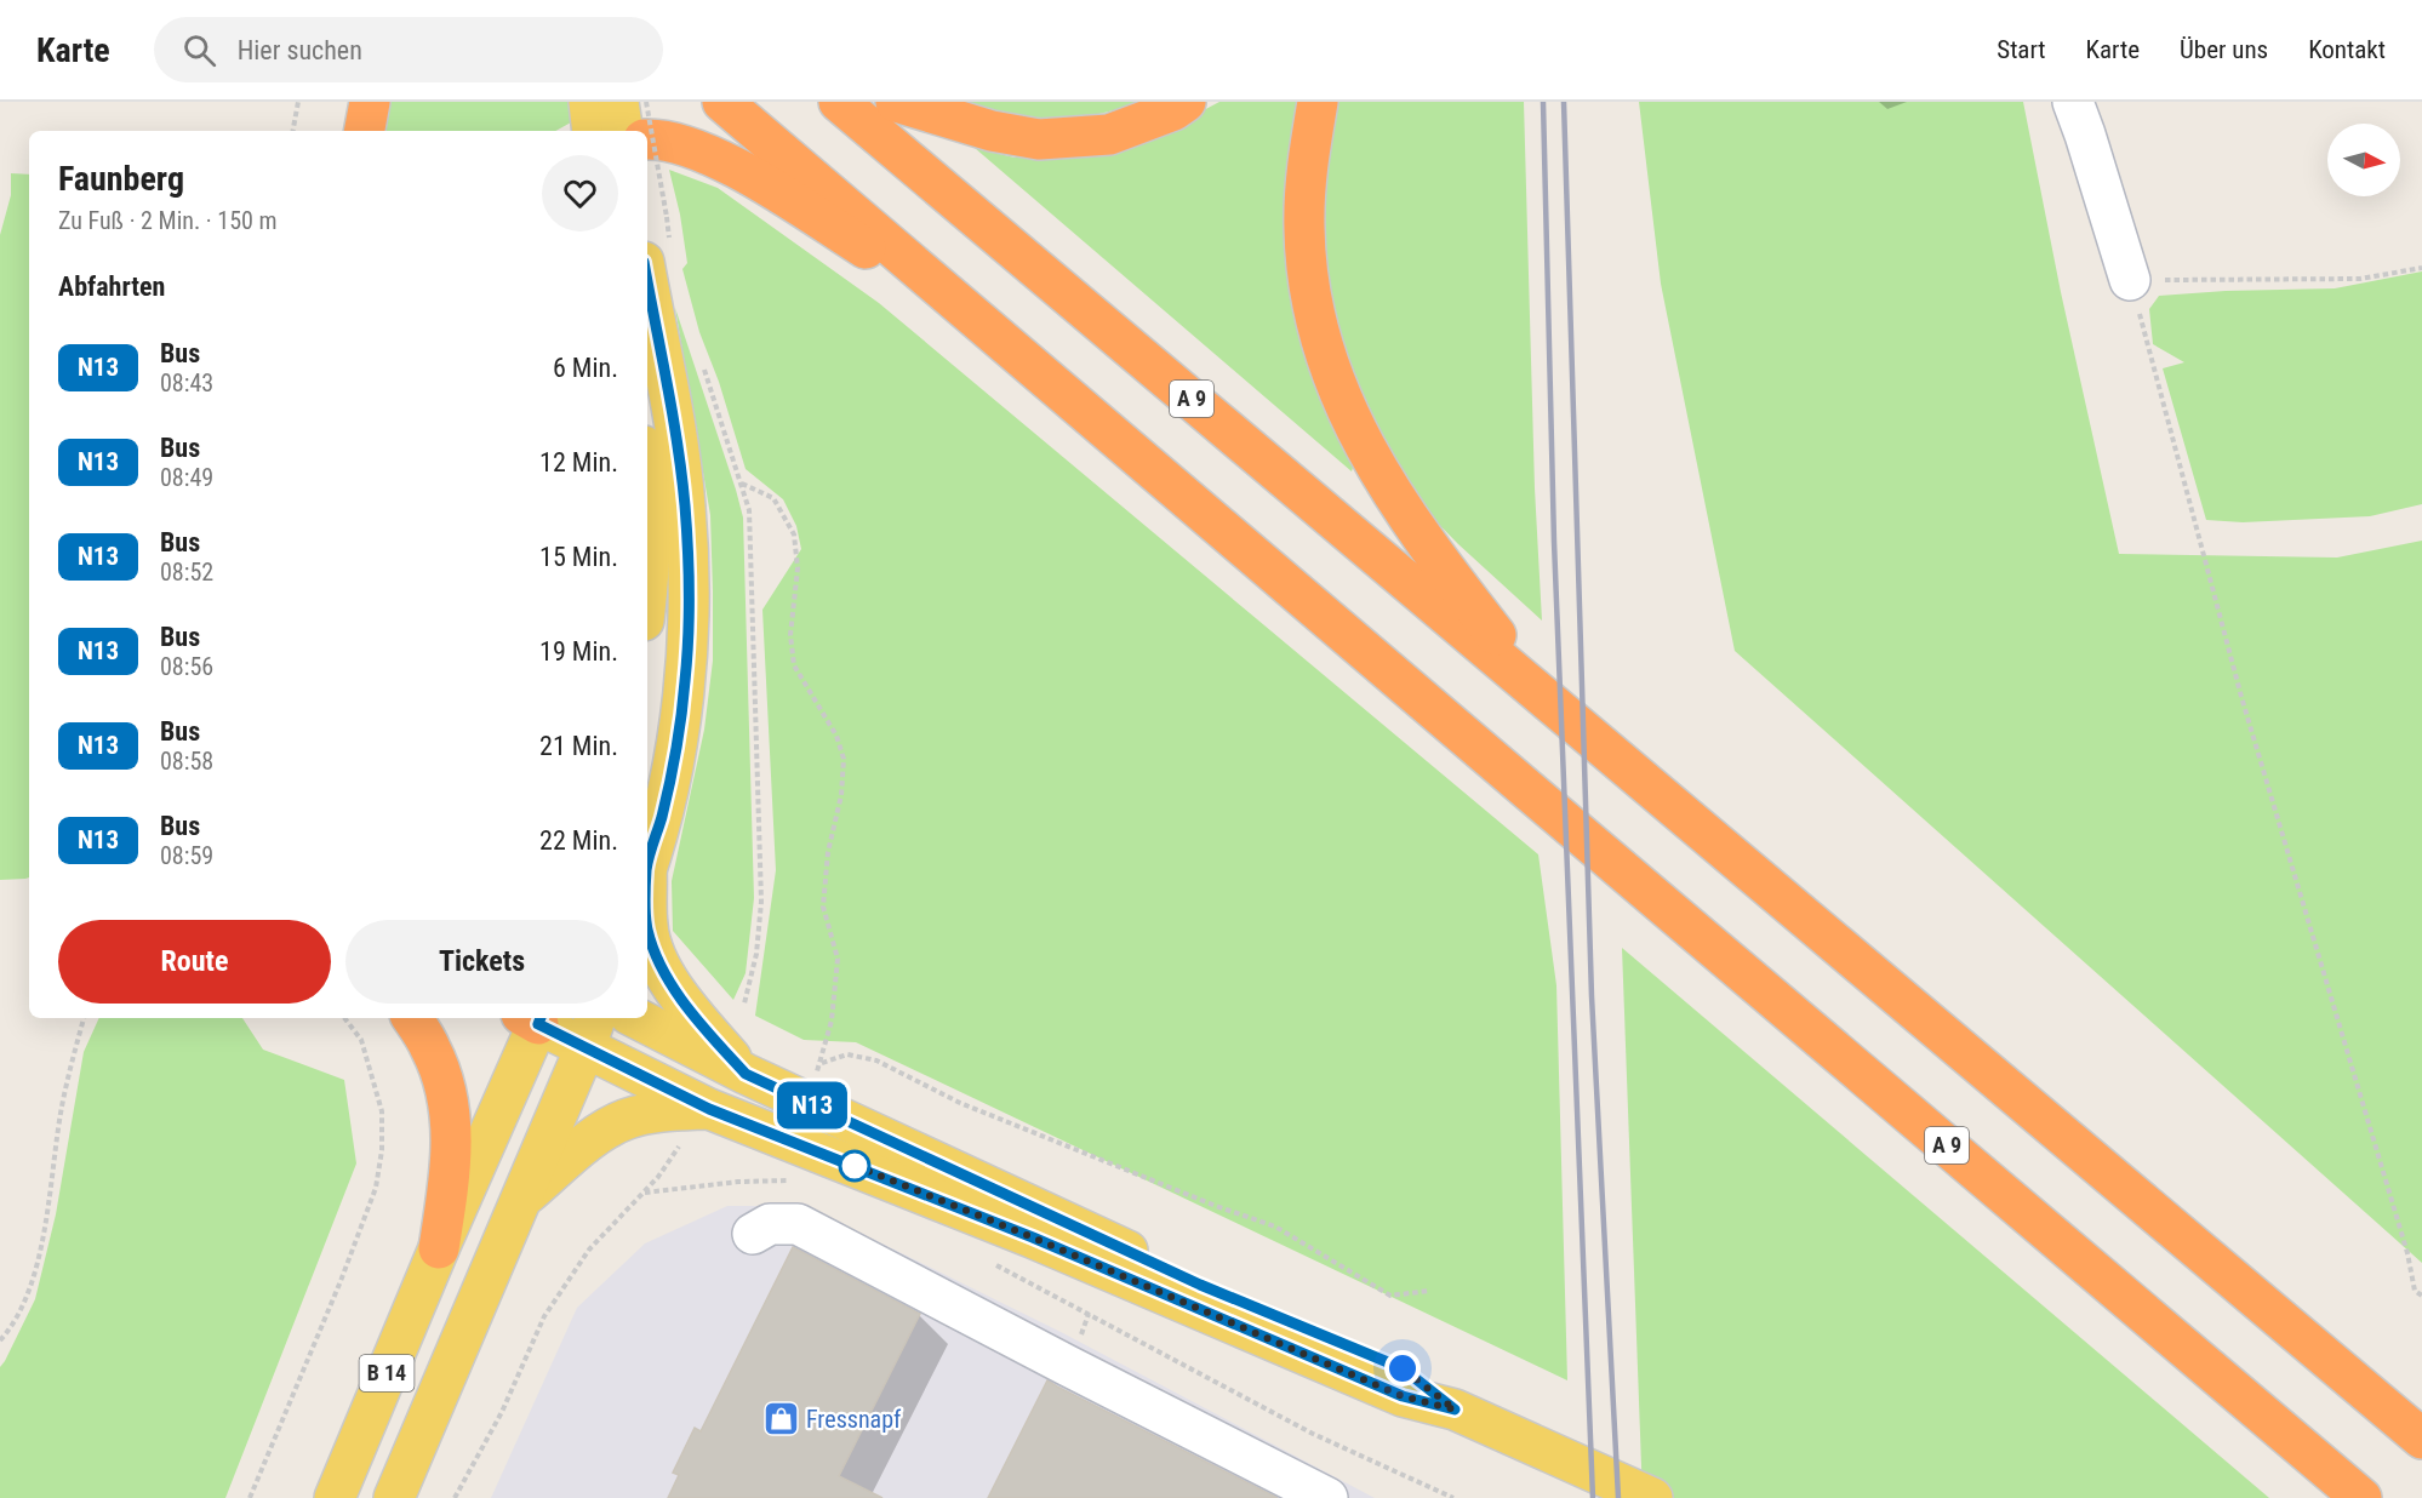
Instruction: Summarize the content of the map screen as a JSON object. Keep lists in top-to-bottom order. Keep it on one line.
{"streets":{"highway":["A 9"],"main road":["B 14"]},"places":{"shop":["Fressnapf"]},"lines":["bus line N13"],"north":"right","page":{"header":"Karte","search":"Hier suchen","nav":["Start","Karte","Über uns","Kontakt"],"on_map":"N13","heading":[["Faunberg","Zu Fuß · 2 Min. · 150 m"],"Abfahrten"],"list":[{"mark":"N13","name":"Bus","note":"08:43","value":"6 Min."},{"mark":"N13","name":"Bus","note":"08:49","value":"12 Min."},{"mark":"N13","name":"Bus","note":"08:52","value":"15 Min."},{"mark":"N13","name":"Bus","note":"08:56","value":"19 Min."},{"mark":"N13","name":"Bus","note":"08:58","value":"21 Min."},{"mark":"N13","name":"Bus","note":"08:59","value":"22 Min."}],"buttons":["Route","Tickets"]}}
